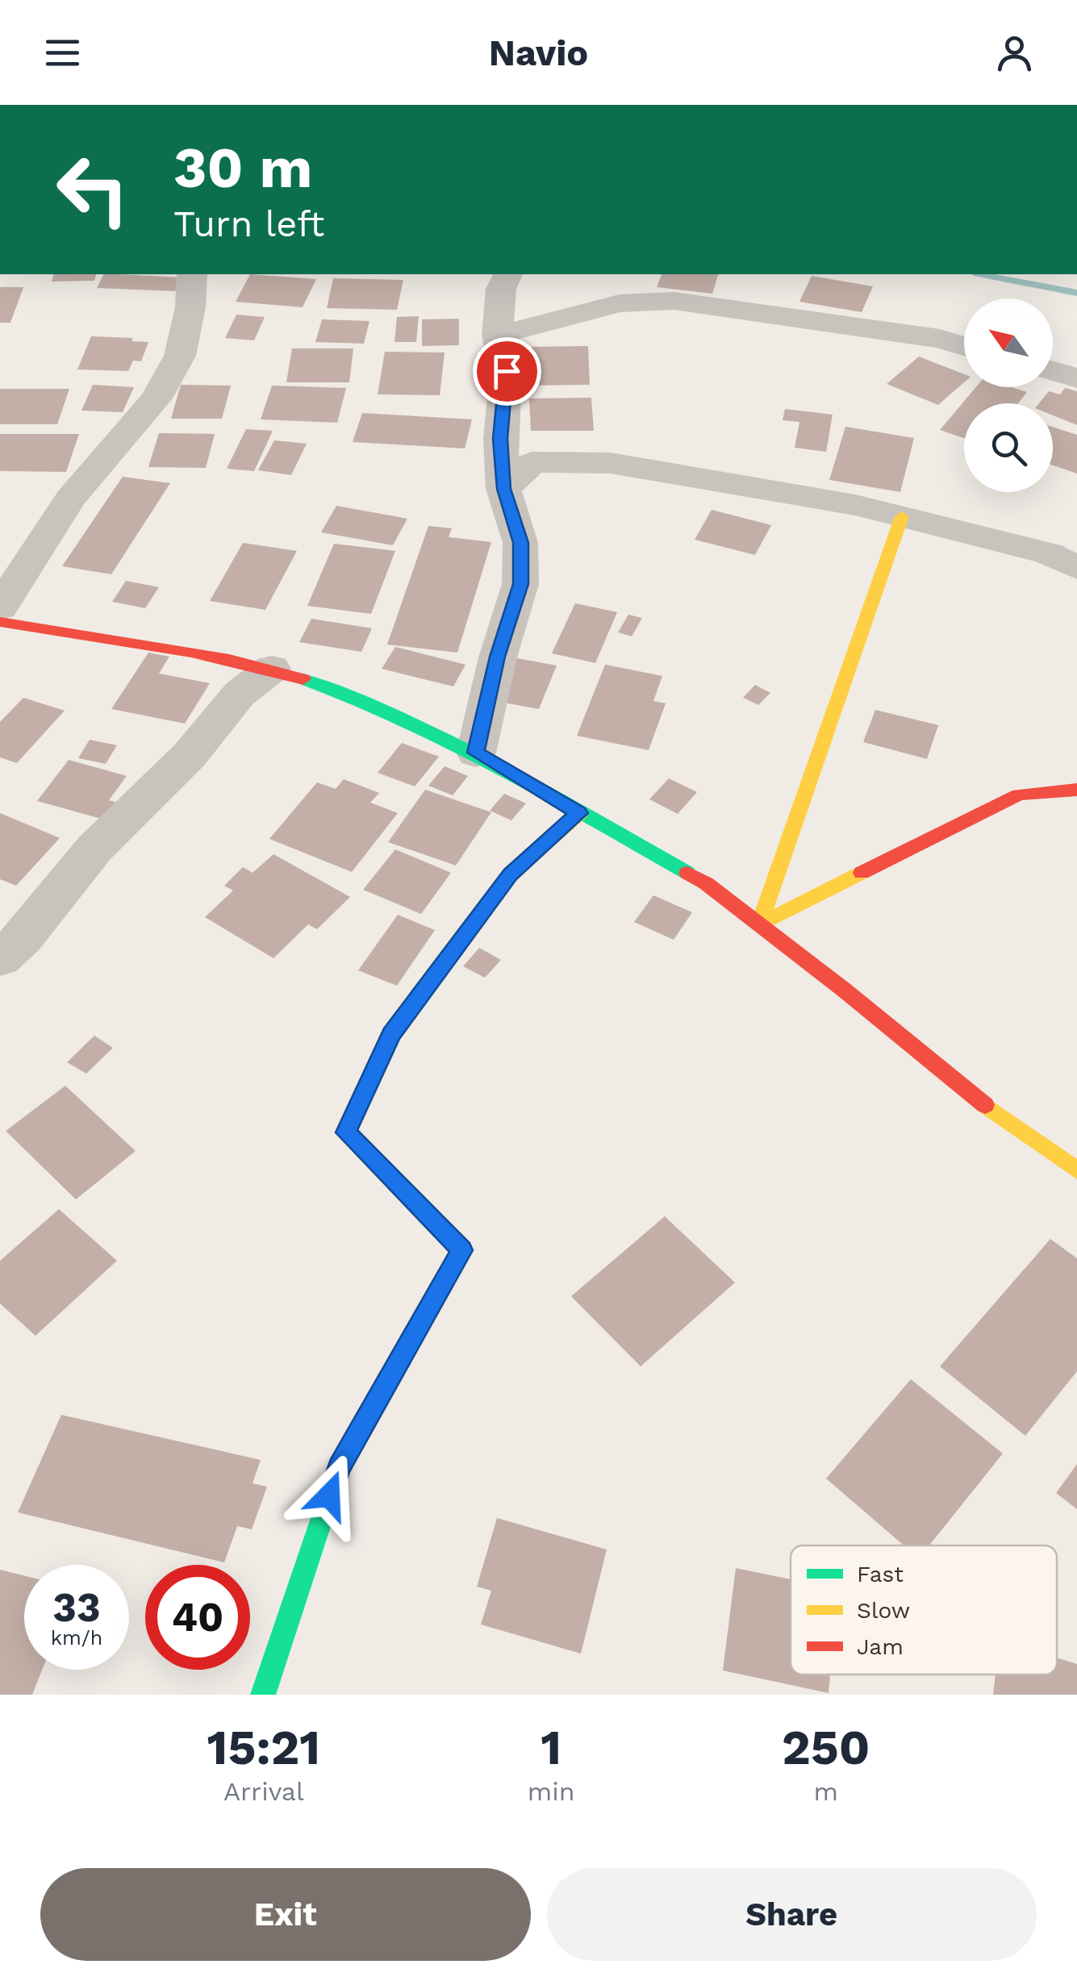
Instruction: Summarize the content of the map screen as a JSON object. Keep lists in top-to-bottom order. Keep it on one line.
{"legend":["Fast","Slow","Jam"],"north":"top left","page":{"header":"Navio","turn":["30 m","Turn left"],"speed":"33 km/h","limit":"40","eta":["15:21","Arrival","1","min","250","m"],"buttons":["Exit","Share"]}}
